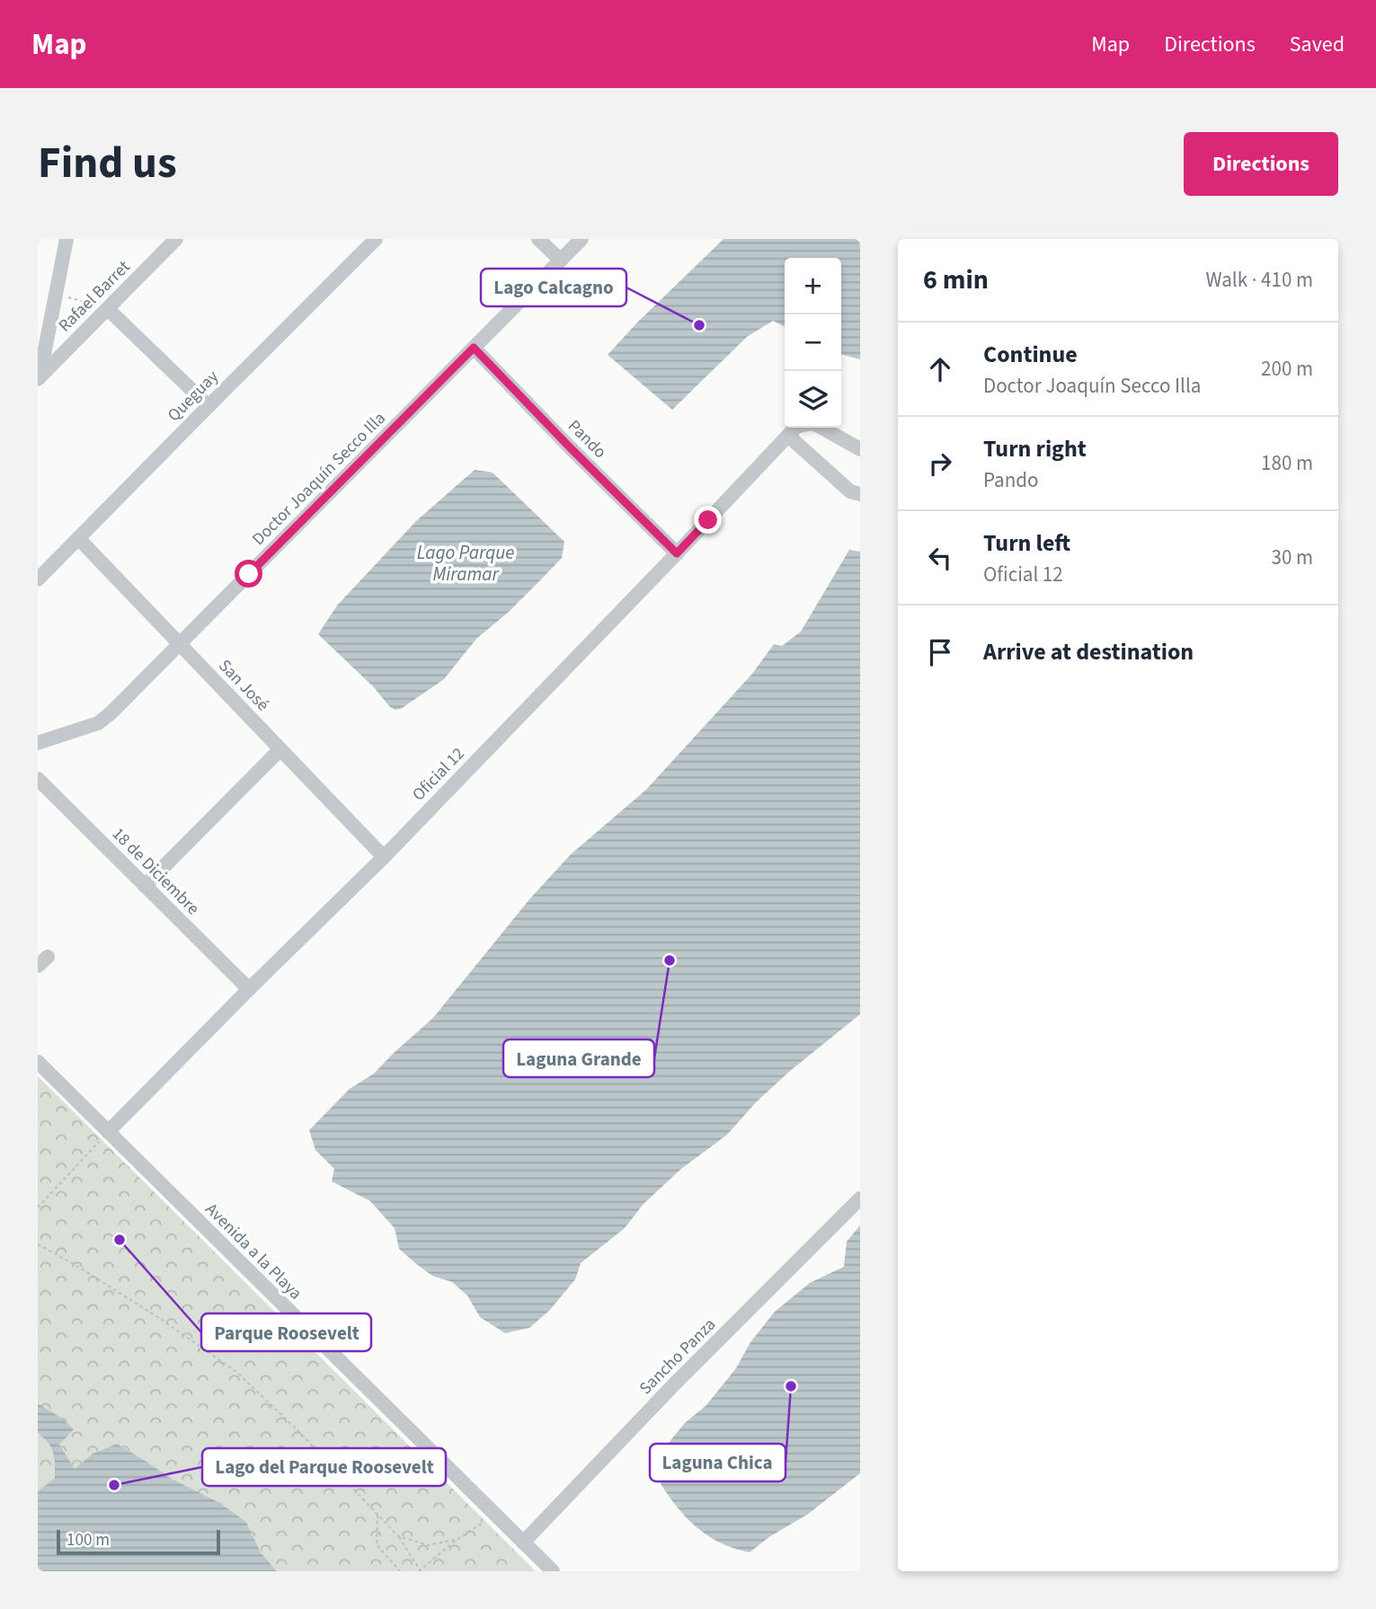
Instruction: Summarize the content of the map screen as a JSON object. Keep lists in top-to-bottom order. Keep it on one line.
{"streets":{"street":["Rafael Barret","Queguay","Pando","Doctor Joaquín Secco Illa","San José","Oficial 12","18 de Diciembre","Avenida a la Playa","Sancho Panza"]},"crossings":[["Queguay","San José"],["Pando","Doctor Joaquín Secco Illa"],["Pando","Oficial 12"],["Doctor Joaquín Secco Illa","San José"],["San José","Oficial 12"],["Oficial 12","18 de Diciembre"],["Oficial 12","Avenida a la Playa"],["Avenida a la Playa","Sancho Panza"]],"water":["Lago Parque Miramar"],"places":["Lago Calcagno","Laguna Grande","Parque Roosevelt","Laguna Chica","Lago del Parque Roosevelt"],"scale_bar":"100 m","page":{"header":"Map","nav":["Map","Directions","Saved"],"title":"Find us","buttons":"Directions","heading":["6 min","Walk · 410 m"],"map_buttons":["+","−"],"list":[["Continue","Doctor Joaquín Secco Illa","200 m"],["Turn right","Pando","180 m"],["Turn left","Oficial 12","30 m"],"Arrive at destination"],"scale":"100 m"}}
